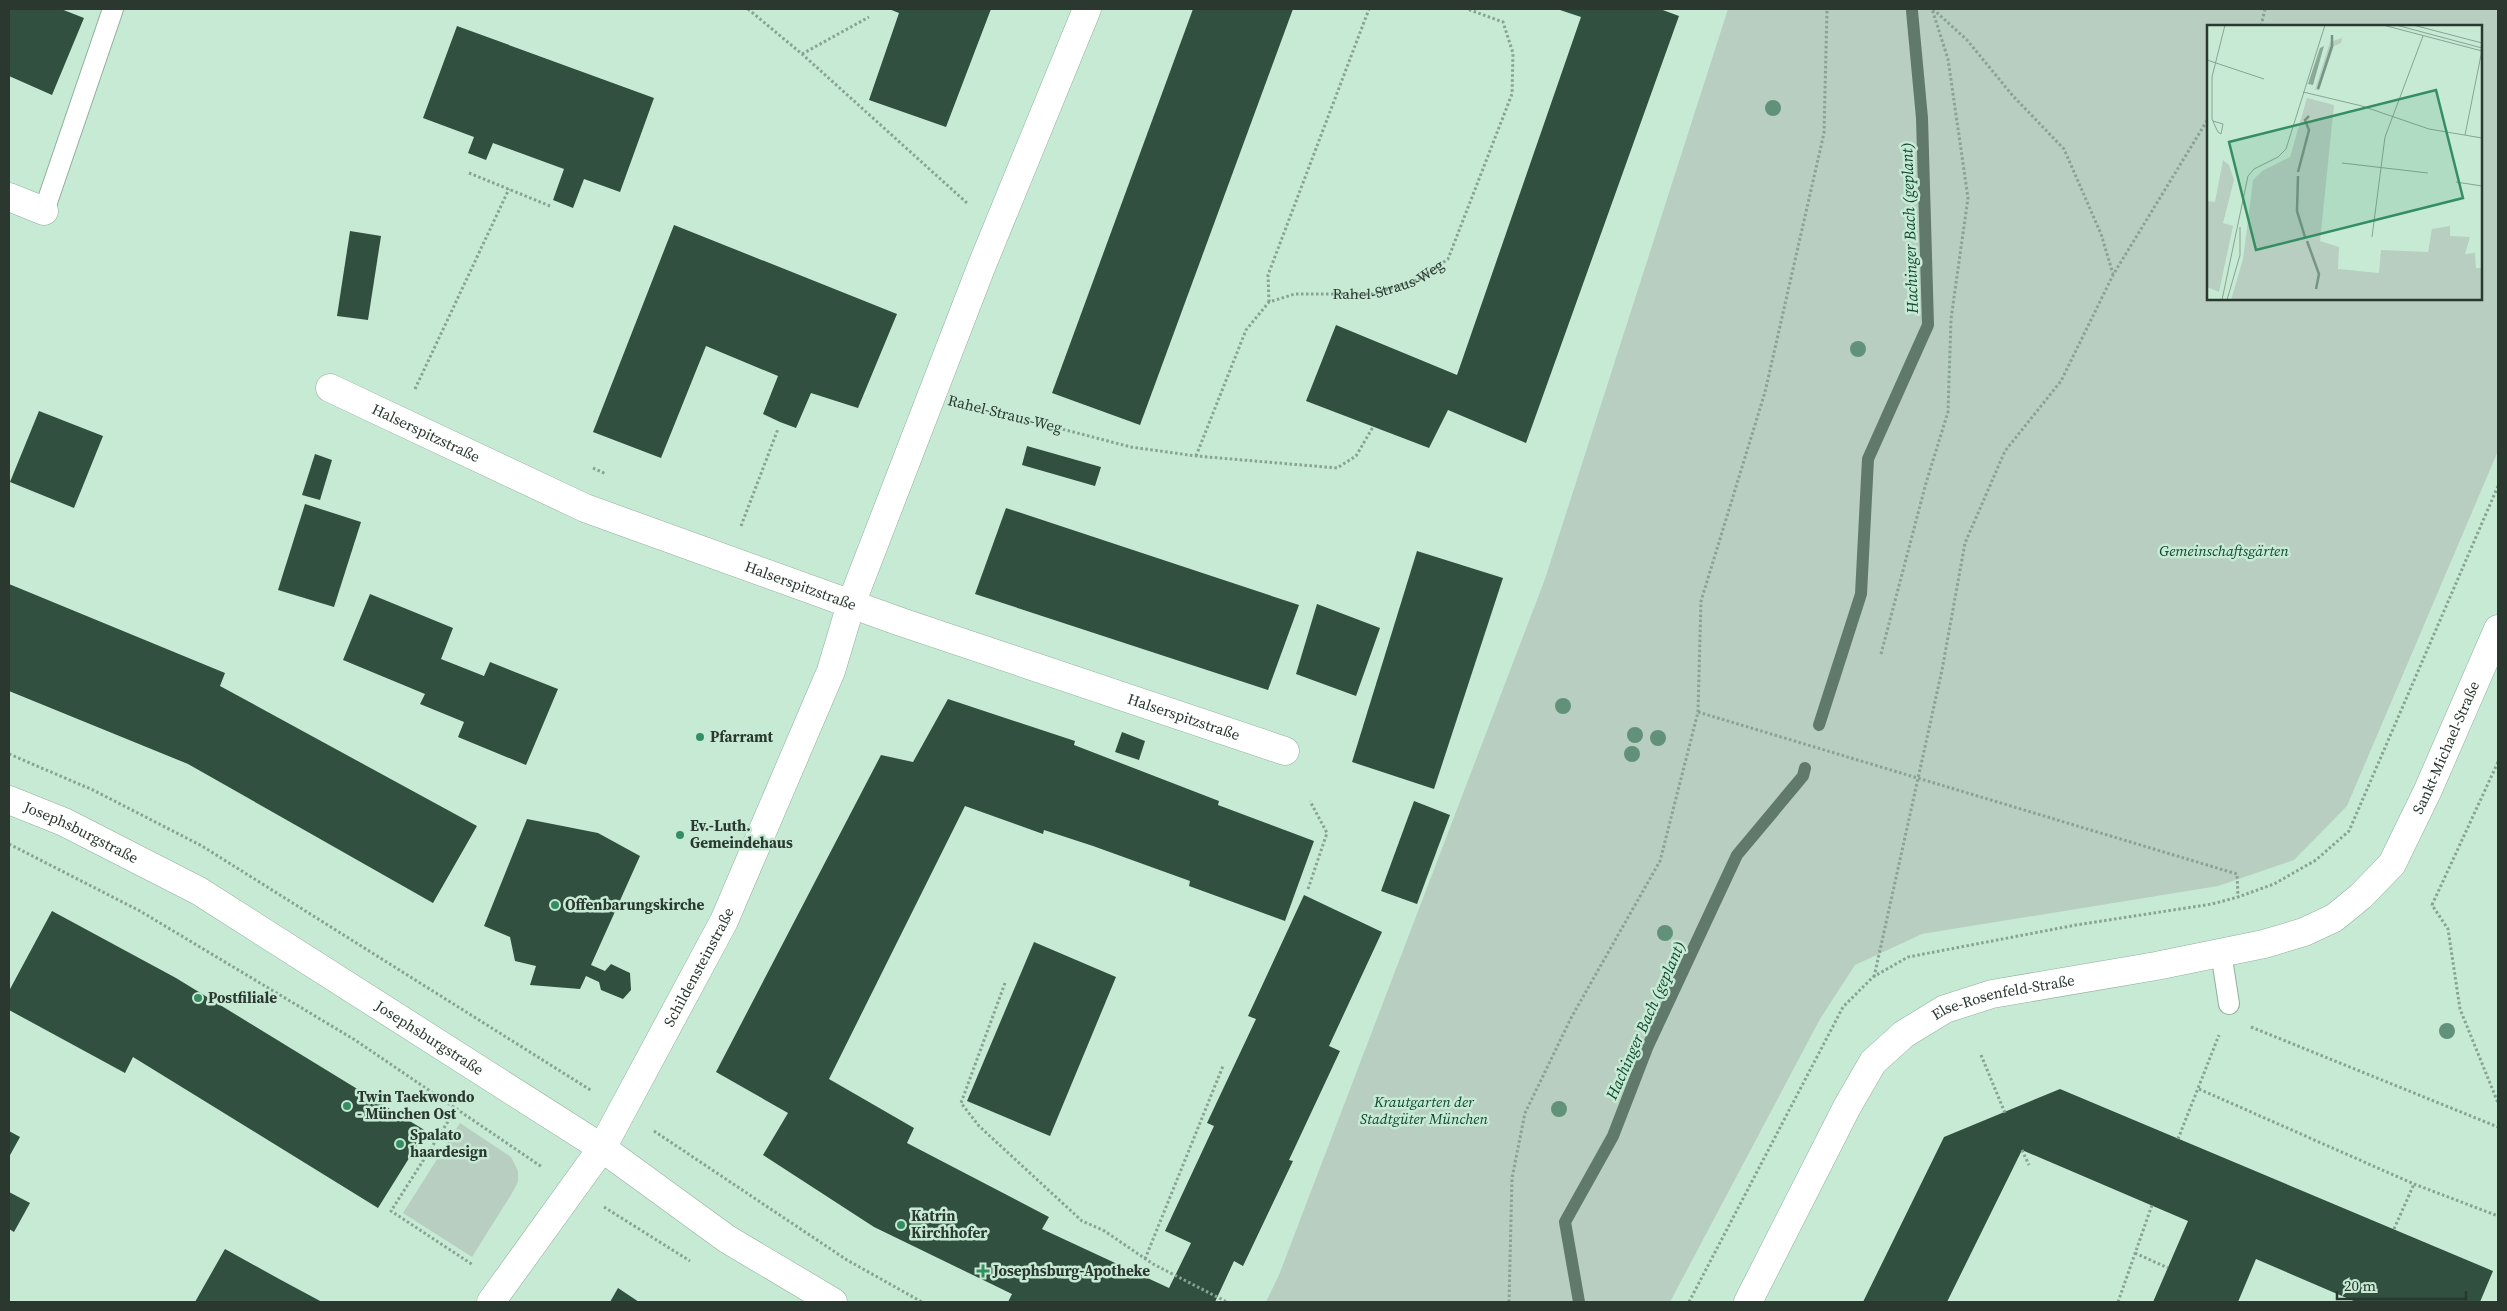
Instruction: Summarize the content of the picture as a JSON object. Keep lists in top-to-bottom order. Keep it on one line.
{"streets":{"street":["Rahel-Straus-Weg","Halserspitzstraße","Sankt-Michael-Straße","Josephsburgstraße","Schildensteinstraße","Else-Rosenfeld-Straße"]},"crossings":[["Rahel-Straus-Weg","Halserspitzstraße"],["Rahel-Straus-Weg","Schildensteinstraße"],["Halserspitzstraße","Schildensteinstraße"],["Sankt-Michael-Straße","Else-Rosenfeld-Straße"],["Josephsburgstraße","Schildensteinstraße"]],"water":["Hachinger Bach (geplant)"],"parks":["Gemeinschaftsgärten","Krautgarten der Stadtgüter München"],"places":{"other":["Pfarramt","Ev.-Luth. Gemeindehaus","Offenbarungskirche","Postfiliale","Twin Taekwondo - München Ost","Spalato haardesign","Katrin Kirchhofer"],"health":["Josephsburg-Apotheke"]},"scale_bar":"20 m"}
